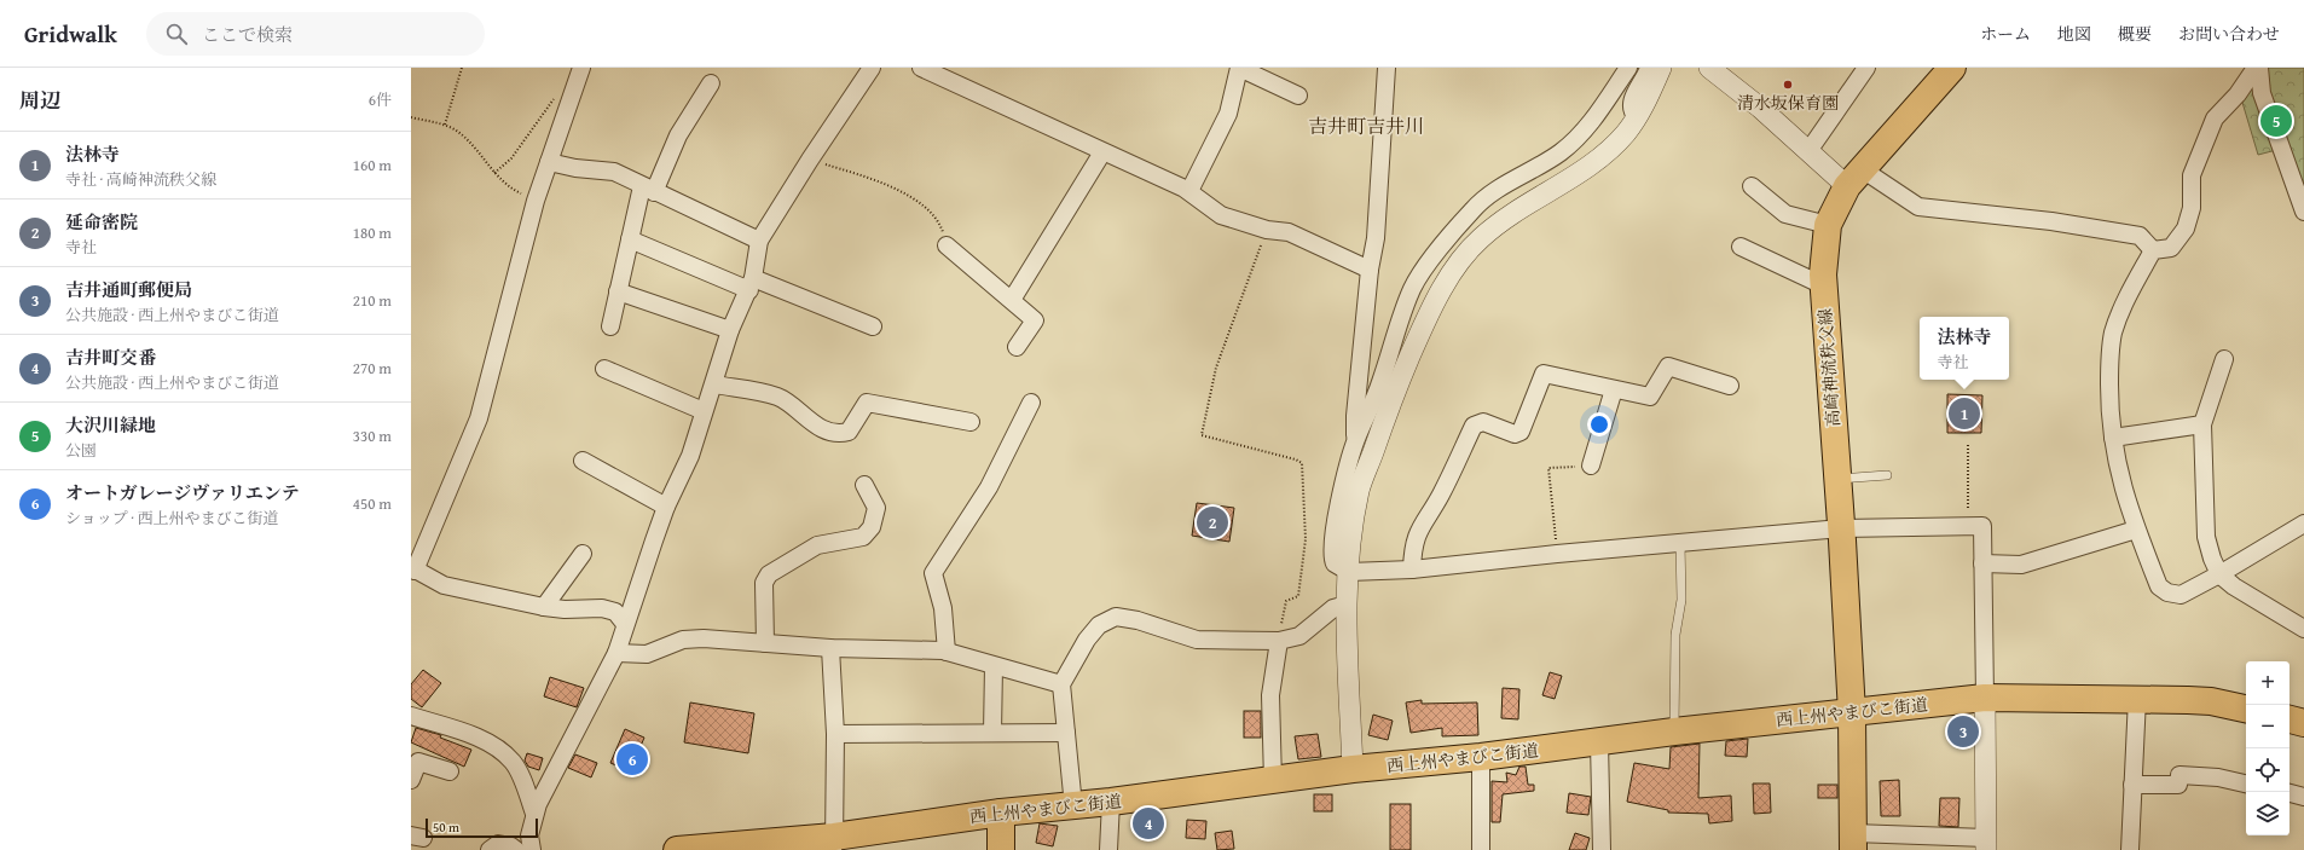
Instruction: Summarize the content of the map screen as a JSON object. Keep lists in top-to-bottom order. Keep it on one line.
{"streets":{"main road":["高崎神流秩父線","西上州やまびこ街道"]},"crossings":[["高崎神流秩父線","西上州やまびこ街道"]],"districts":["吉井町吉井川"],"places":["清水坂保育園"],"scale_bar":"50 m","page":{"header":"Gridwalk","search":"ここで検索","nav":["ホーム","地図","概要","お問い合わせ"],"heading":["周辺","6件"],"pins":["5","1","2","3","6","4"],"list":[{"mark":"1","name":"法林寺","note":"寺社 · 高崎神流秩父線","value":"160 m"},{"mark":"2","name":"延命密院","note":"寺社","value":"180 m"},{"mark":"3","name":"吉井通町郵便局","note":"公共施設 · 西上州やまびこ街道","value":"210 m"},{"mark":"4","name":"吉井町交番","note":"公共施設 · 西上州やまびこ街道","value":"270 m"},{"mark":"5","name":"大沢川緑地","note":"公園","value":"330 m"},{"mark":"6","name":"オートガレージヴァリエンテ","note":"ショップ · 西上州やまびこ街道","value":"450 m"}],"popup":["法林寺","寺社"],"map_buttons":["+","−"],"scale":"50 m"}}
